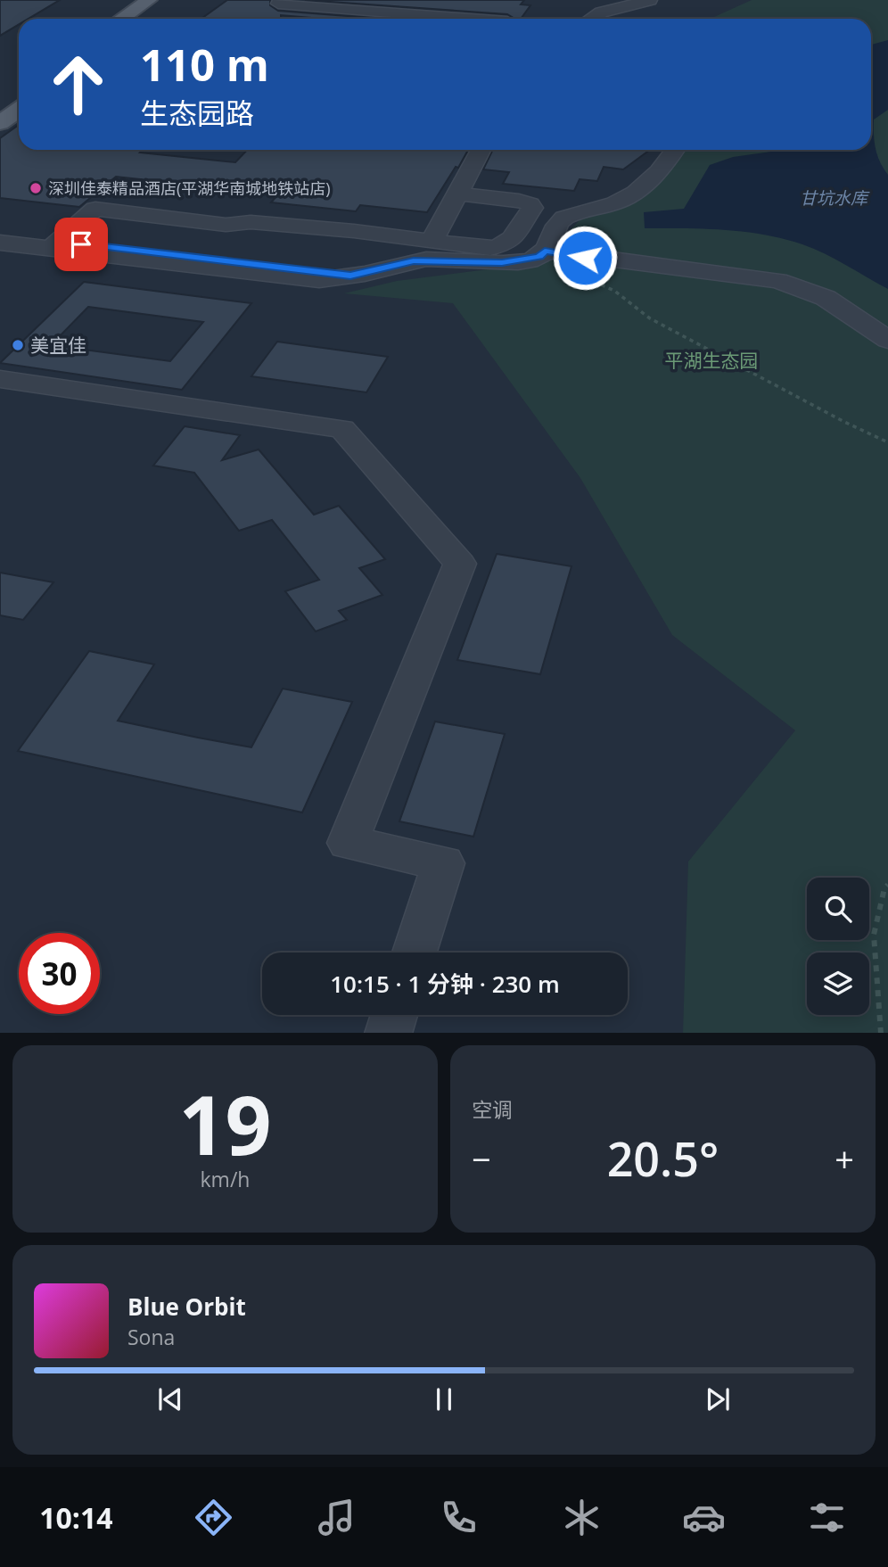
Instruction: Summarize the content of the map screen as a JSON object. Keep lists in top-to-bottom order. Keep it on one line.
{"water":["甘坑水库"],"parks":["平湖生态园"],"places":["深圳佳泰精品酒店(平湖华南城地铁站店)","美宜佳"],"page":{"turn":["110 m","生态园路"],"limit":"30","trip":"10:15 · 1 分钟 · 230 m","tile":[["19","km/h"],"空调"],"heat":["−","20.5°","+"],"song":["Blue Orbit","Sona"],"tabs":"10:14"}}
